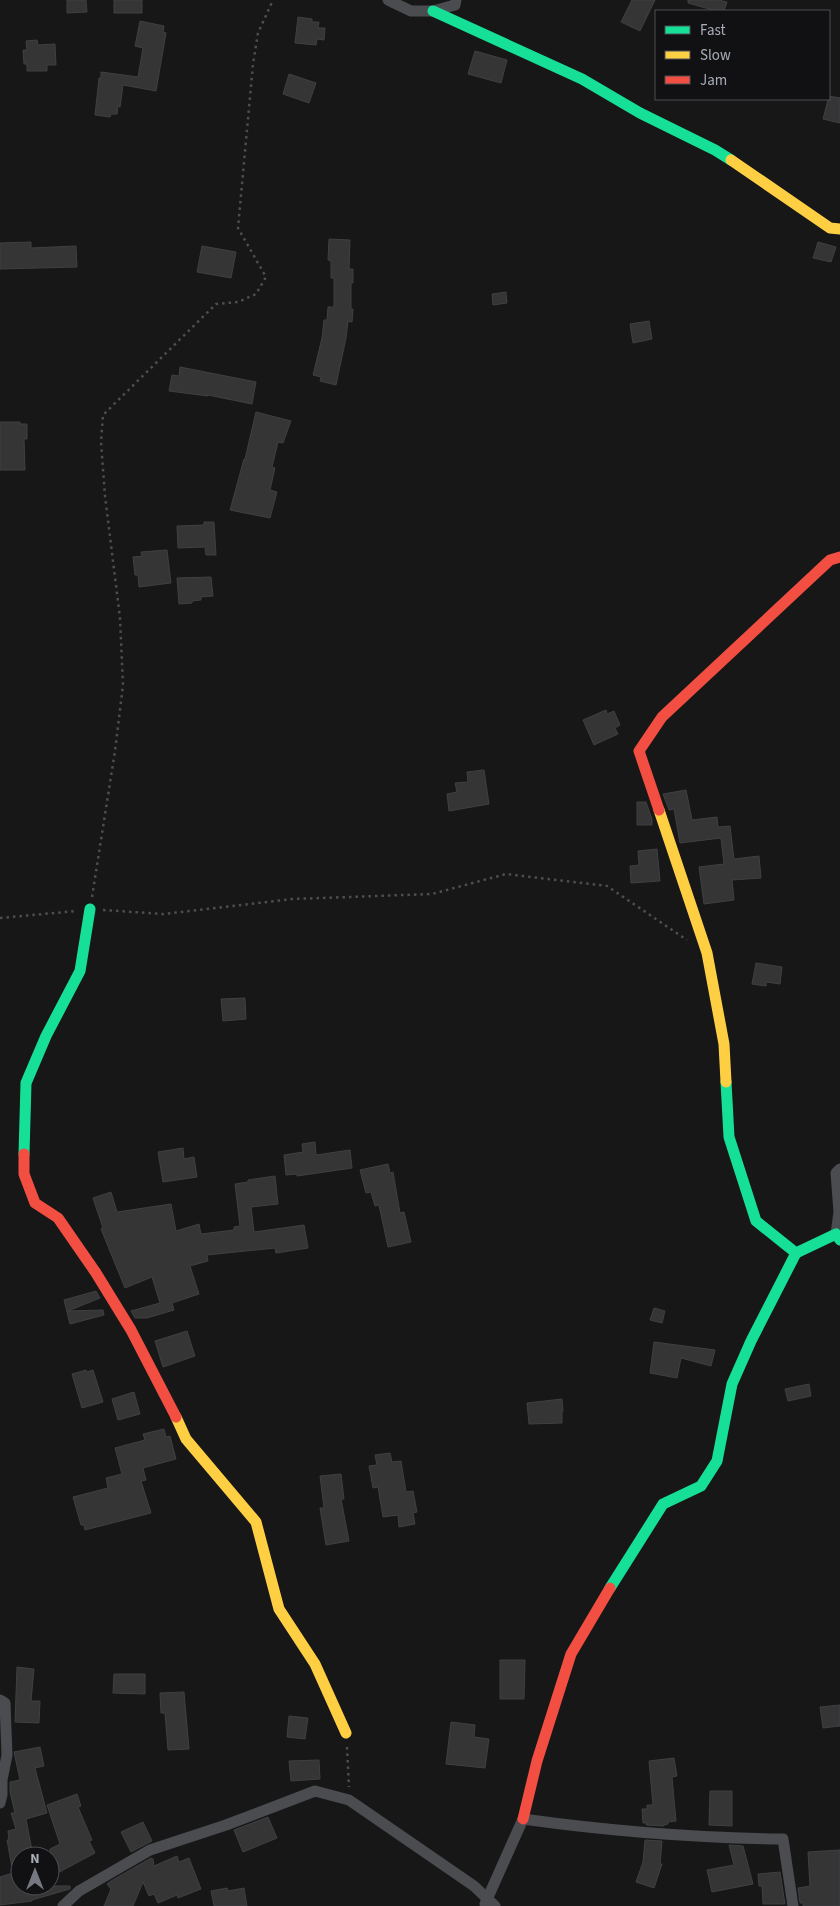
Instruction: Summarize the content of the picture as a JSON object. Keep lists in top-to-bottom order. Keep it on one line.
{"legend":["Fast","Slow","Jam"],"north":"top"}
